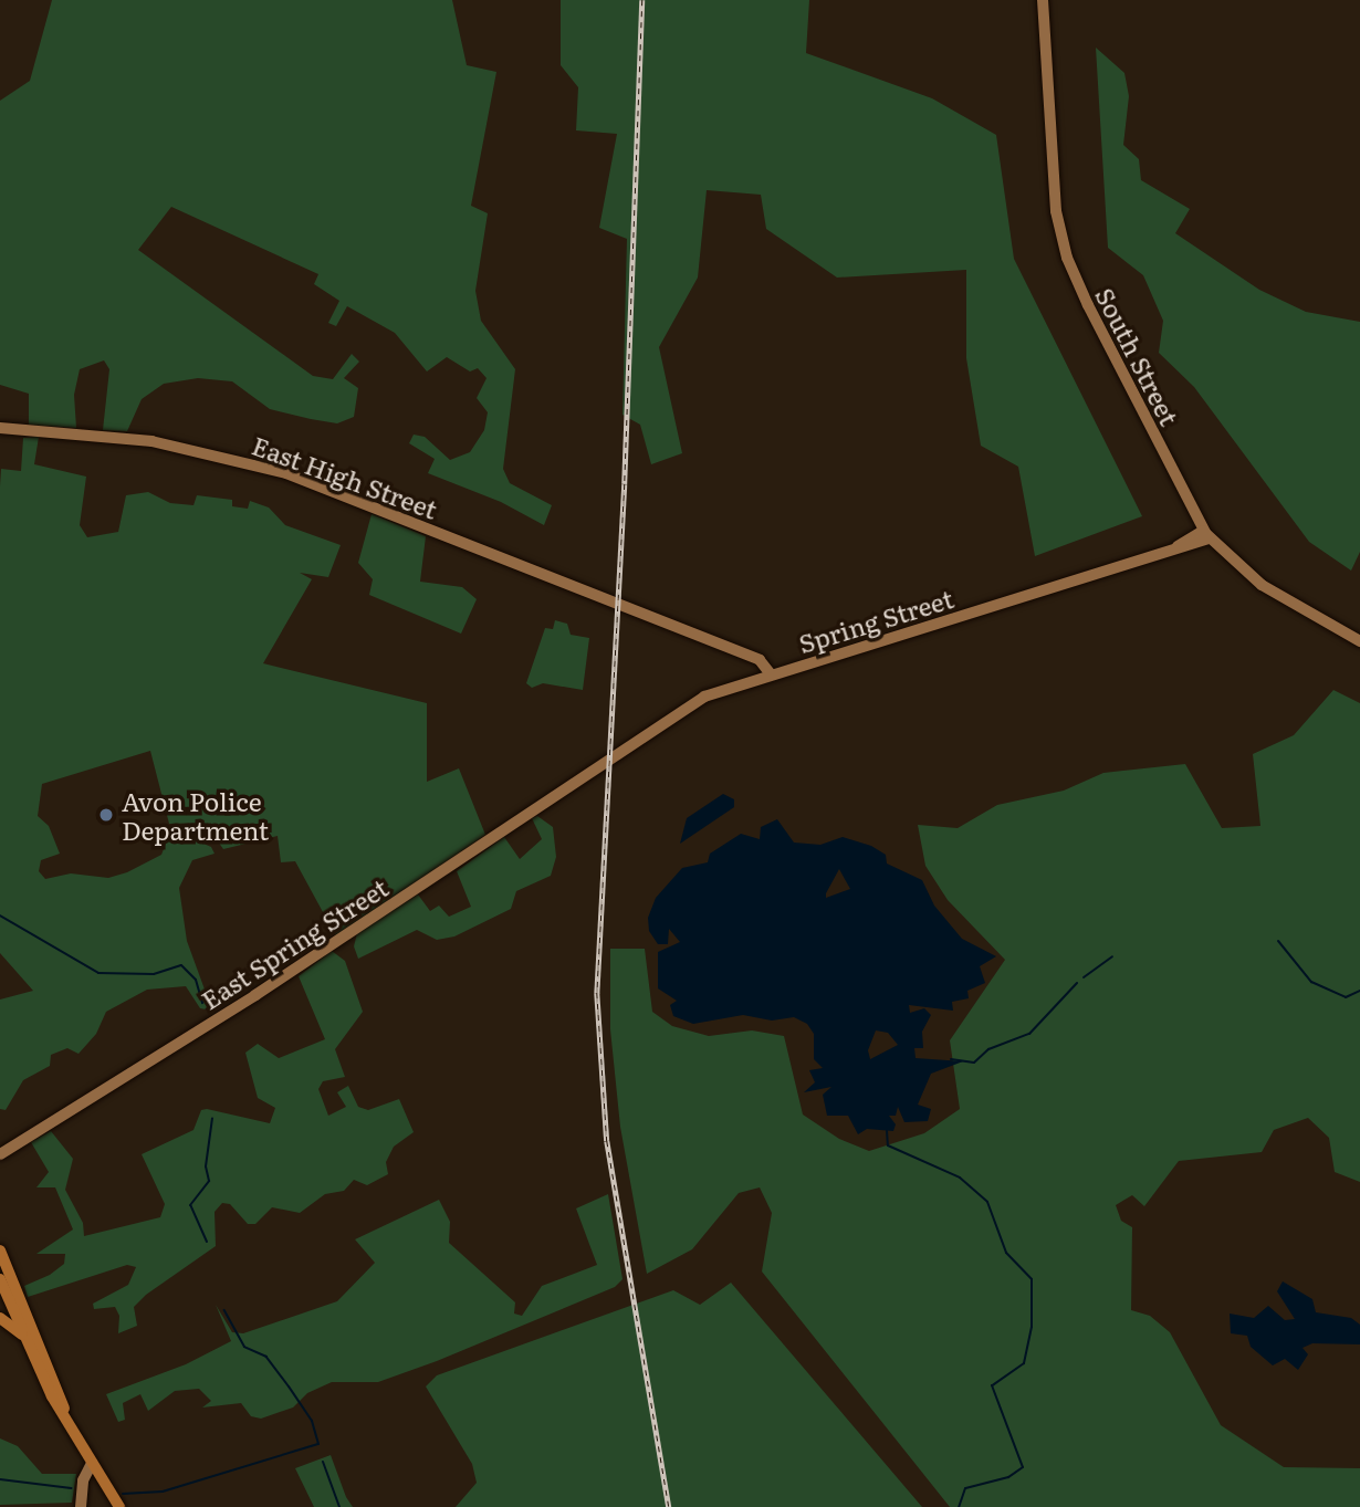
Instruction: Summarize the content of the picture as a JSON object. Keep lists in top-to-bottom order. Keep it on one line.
{"streets":{"main road":["South Street","East High Street","Spring Street","East Spring Street"]},"crossings":[["South Street","Spring Street"],["East High Street","Spring Street"],["Spring Street","East Spring Street"]],"places":["Avon Police Department"]}
